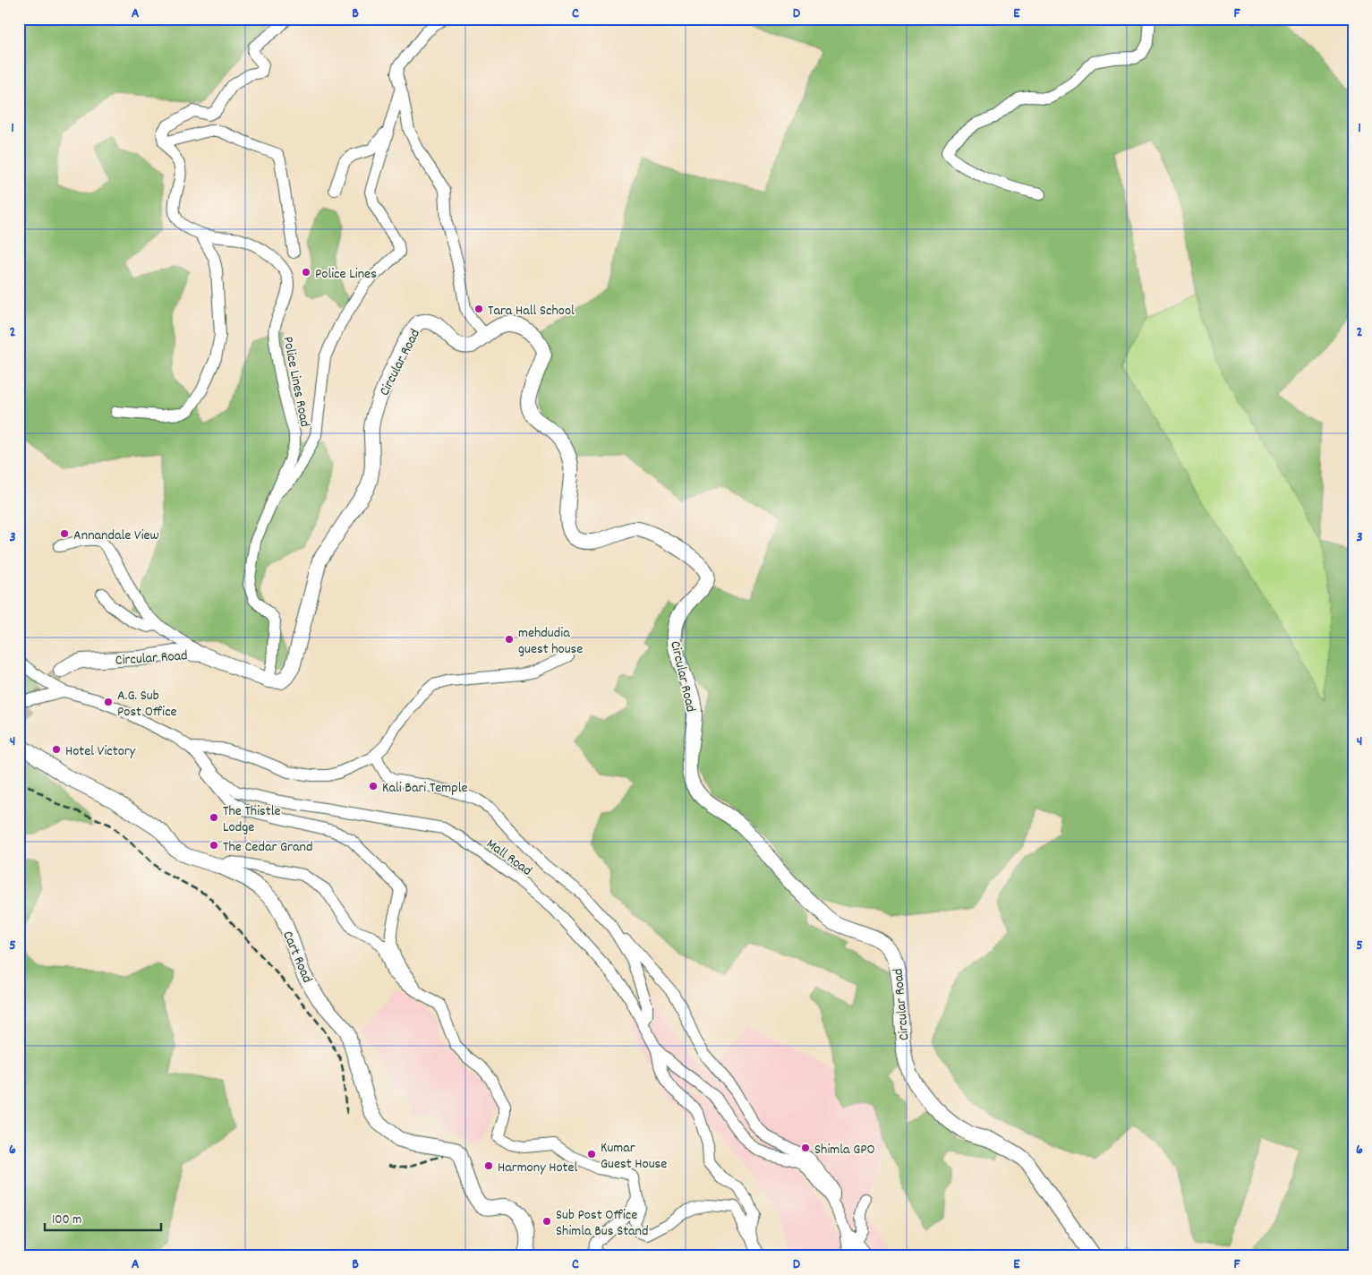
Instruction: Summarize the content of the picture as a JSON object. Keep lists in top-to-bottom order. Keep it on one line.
{"streets":{"main road":["Circular Road","Cart Road"],"street":["Police Lines Road","Mall Road"]},"crossings":[["Circular Road","Police Lines Road"]],"places":["Police Lines","Tara Hall School","Annandale View","mehdudia guest house","A.G. Sub Post Office","Hotel Victory","Kali Bari Temple","The Thistle Lodge","The Cedar Grand","Shimla GPO","Kumar Guest House","Harmony Hotel","Sub Post Office Shimla Bus Stand"],"scale_bar":"100 m","grid":{"columns":["A","B","C","D","E","F"],"rows":["1","2","3","4","5","6"]}}
